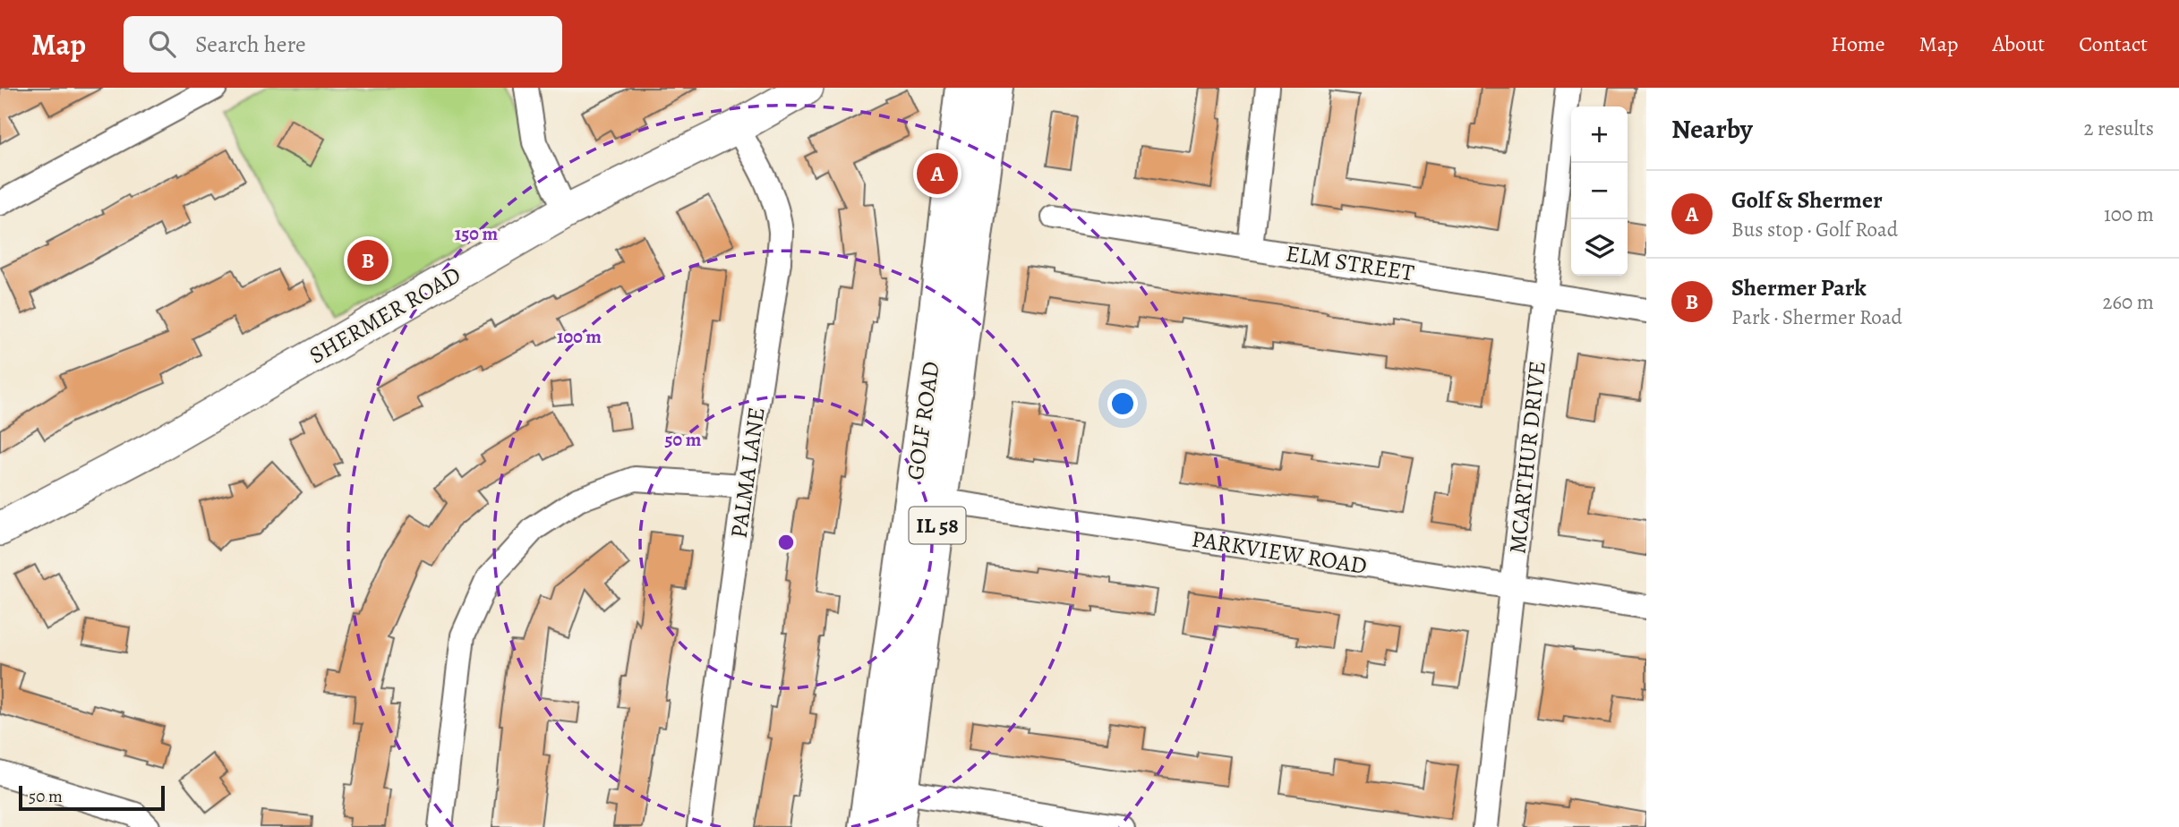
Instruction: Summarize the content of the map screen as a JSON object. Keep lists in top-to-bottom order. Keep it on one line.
{"streets":{"main road":["SHERMER ROAD","GOLF ROAD","IL 58"],"street":["ELM STREET","MCARTHUR DRIVE","PALMA LANE","PARKVIEW ROAD"]},"crossings":[["ELM STREET","MCARTHUR DRIVE"],["SHERMER ROAD","PALMA LANE"],["GOLF ROAD","PARKVIEW ROAD"],["MCARTHUR DRIVE","PARKVIEW ROAD"]],"scale_bar":"50 m","page":{"header":"Map","search":"Search here","nav":["Home","Map","About","Contact"],"heading":["Nearby","2 results"],"map_buttons":["+","−"],"pins":["A","B"],"list":[{"mark":"A","name":"Golf & Shermer","note":"Bus stop · Golf Road","value":"100 m"},{"mark":"B","name":"Shermer Park","note":"Park · Shermer Road","value":"260 m"}],"scale":"50 m"},"rings":["150 m","100 m","50 m"]}
